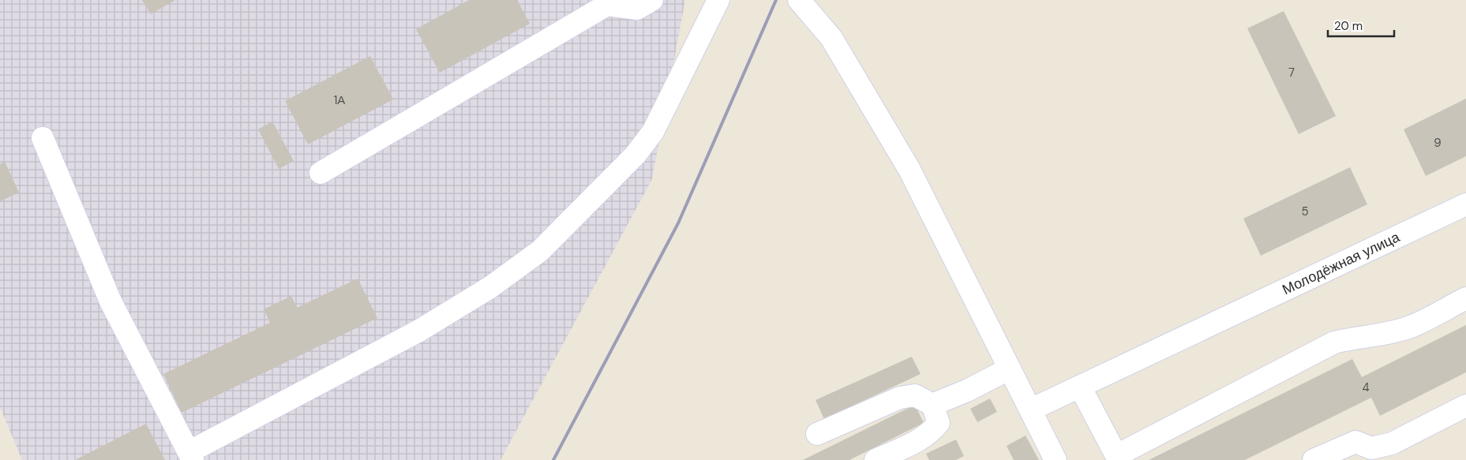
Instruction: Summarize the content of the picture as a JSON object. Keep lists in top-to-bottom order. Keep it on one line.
{"streets":{"street":["Молодёжная улица"]},"house_numbers":["7","1А","9","5","4"],"scale_bar":"20 m"}
